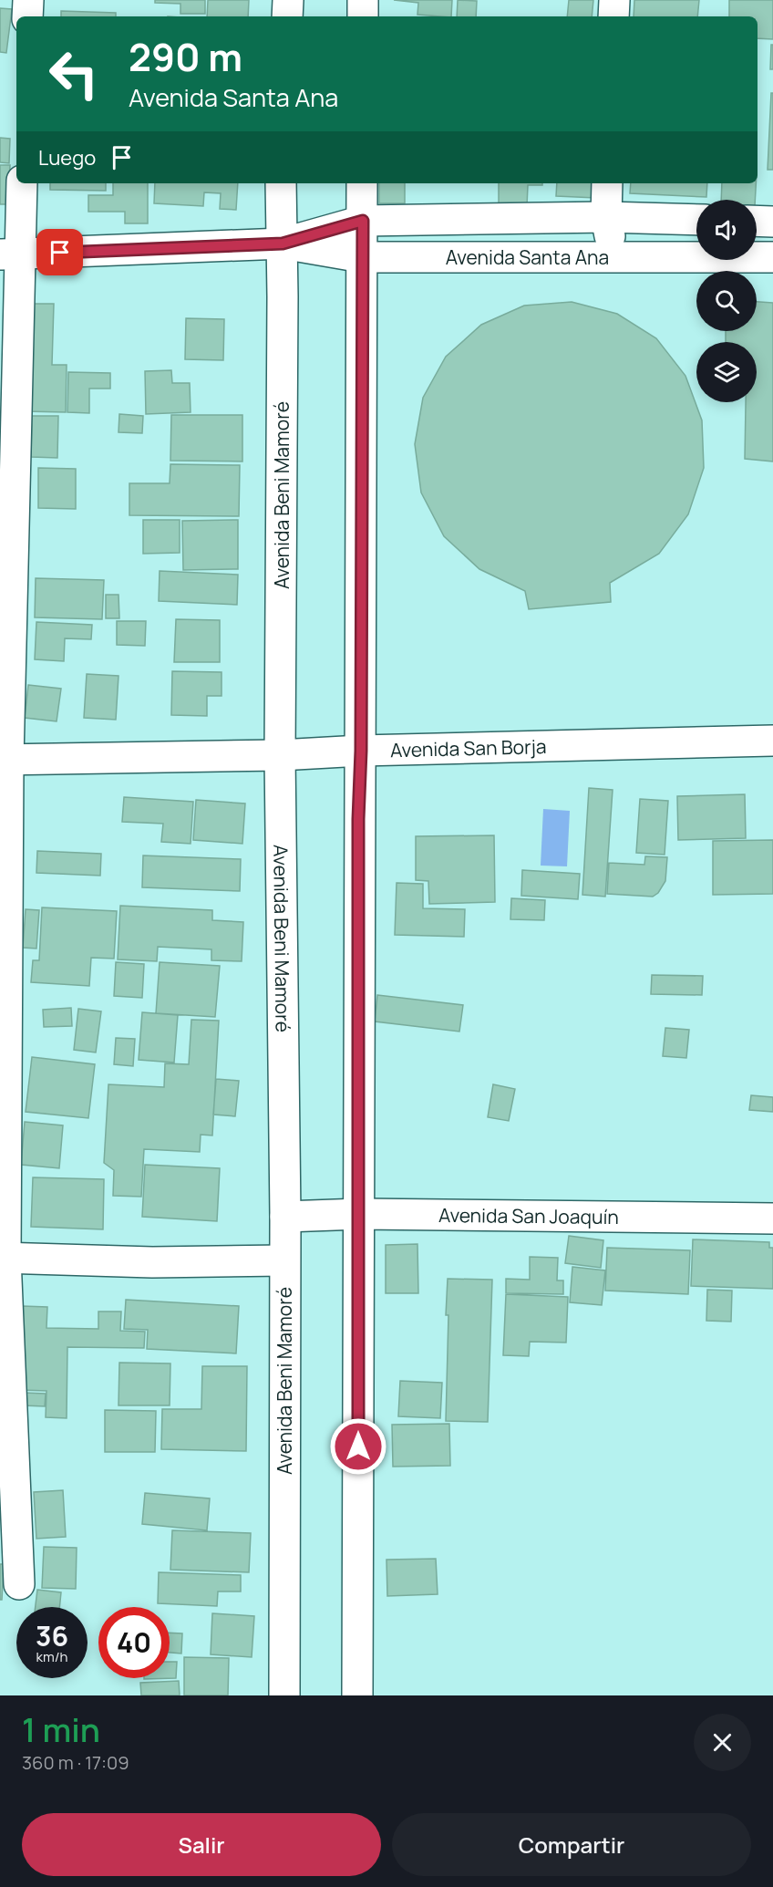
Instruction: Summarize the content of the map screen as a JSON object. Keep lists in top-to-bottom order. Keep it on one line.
{"streets":{"street":["Avenida Santa Ana","Avenida Beni Mamoré","Avenida San Borja","Avenida San Joaquín"]},"crossings":[["Avenida Santa Ana","Avenida Beni Mamoré"],["Avenida Beni Mamoré","Avenida San Borja"],["Avenida Beni Mamoré","Avenida San Joaquín"]],"page":{"turn":["290 m","Avenida Santa Ana"],"then":"Luego","speed":"36 km/h","limit":"40","heading":["1 min","360 m · 17:09"],"buttons":["Salir","Compartir"]}}
